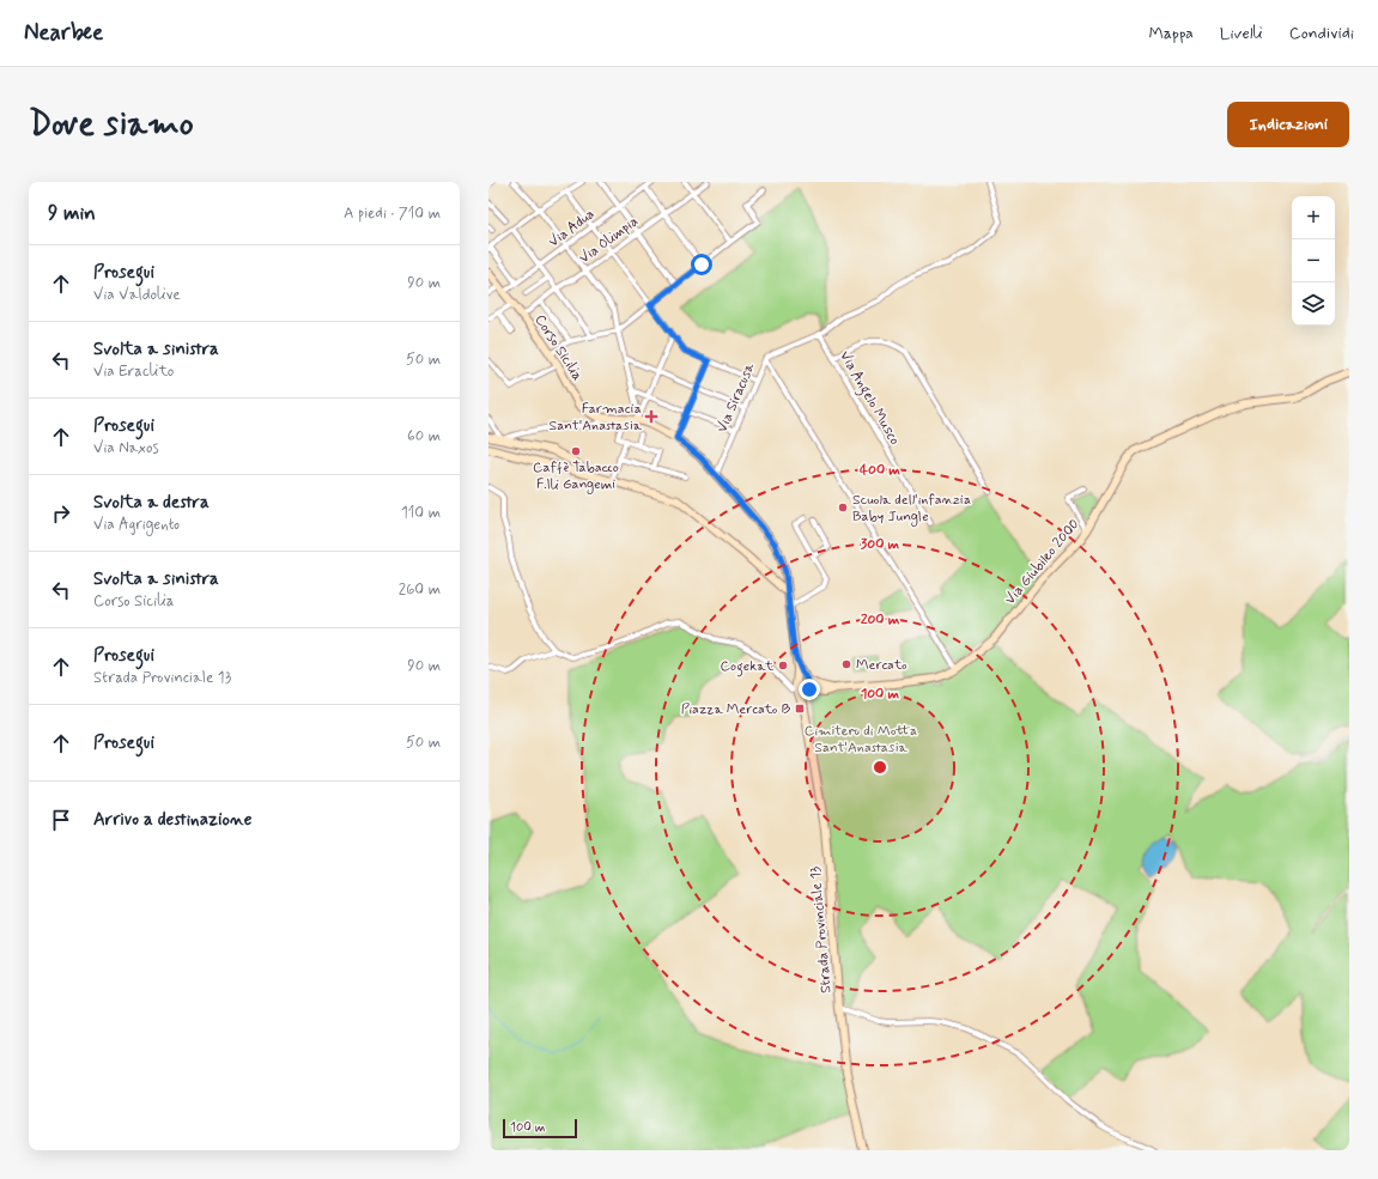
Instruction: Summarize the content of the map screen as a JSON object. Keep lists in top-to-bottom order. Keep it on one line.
{"streets":{"street":["Via Adua","Via Olimpia","Corso Sicilia","Via Siracusa","Via Angelo Musco","Via Giubileo 2000","Strada Provinciale 13"]},"crossings":[["Via Adua","Corso Sicilia"],["Via Olimpia","Corso Sicilia"],["Corso Sicilia","Via Siracusa"],["Via Siracusa","Via Angelo Musco"],["Via Giubileo 2000","Strada Provinciale 13"]],"parks":["Cimitero di Motta Sant'Anastasia"],"places":{"health":["Farmacia Sant'Anastasia"],"other":["Caffè Tabacco F.lli Gangemi","Scuola dell'infanzia Baby Jungle","Mercato","Cogekat"],"transit":["Piazza Mercato B"]},"scale_bar":"100 m","page":{"header":"Nearbee","nav":["Mappa","Livelli","Condividi"],"buttons":"Indicazioni","title":"Dove siamo","heading":["9 min","A piedi · 710 m"],"map_buttons":["+","−"],"list":[["Prosegui","Via Valdolive","90 m"],["Svolta a sinistra","Via Eraclito","50 m"],["Prosegui","Via Naxos","60 m"],["Svolta a destra","Via Agrigento","110 m"],["Svolta a sinistra","Corso Sicilia","260 m"],["Prosegui","Strada Provinciale 13","90 m"],["Prosegui","50 m"],"Arrivo a destinazione"],"scale":"100 m"},"rings":["400 m","300 m","200 m","100 m"]}
